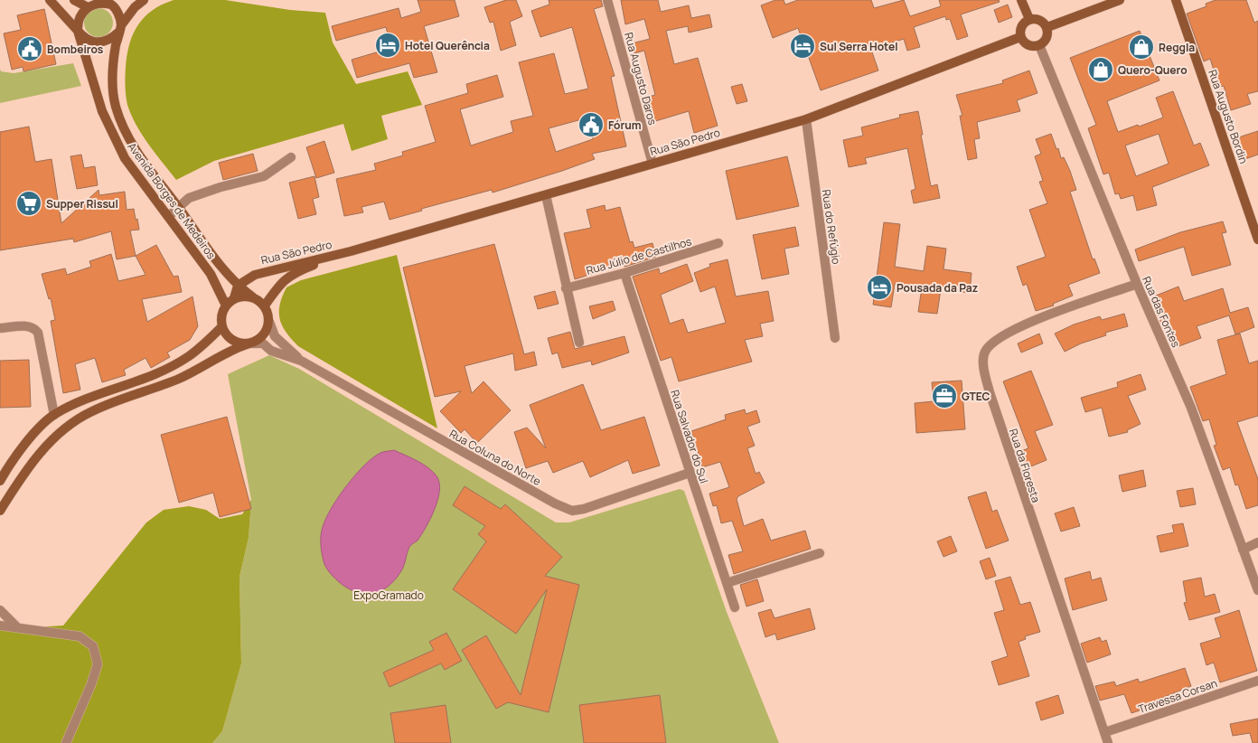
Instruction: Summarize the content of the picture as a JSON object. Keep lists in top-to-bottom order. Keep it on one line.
{"streets":{"main road":["Rua Augusto Bordin","Rua São Pedro","Avenida Borges de Medeiros"],"street":["Rua Augusto Daros","Rua do Refúgio","Rua Júlio de Castilhos","Rua das Fontes","Rua Salvador do Sul","Rua Coluna do Norte","Rua da Floresta","Travessa Corsan"]},"crossings":[["Rua Augusto Daros","Rua São Pedro"],["Rua São Pedro","Avenida Borges de Medeiros"],["Rua São Pedro","Rua do Refúgio"],["Rua São Pedro","Rua das Fontes"],["Rua São Pedro","Rua Coluna do Norte"],["Avenida Borges de Medeiros","Rua Coluna do Norte"],["Rua Júlio de Castilhos","Rua Salvador do Sul"],["Rua das Fontes","Rua da Floresta"],["Rua Salvador do Sul","Rua Coluna do Norte"],["Rua da Floresta","Travessa Corsan"]],"parks":["ExpoGramado"],"places":{"hotel":["Hotel Querência","Sul Serra Hotel","Pousada da Paz"],"shop":["Reggla","Quero-Quero"],"public building":["Bombeiros","Fórum"],"supermarket":["Supper Rissul"],"office":["GTEC"]}}
